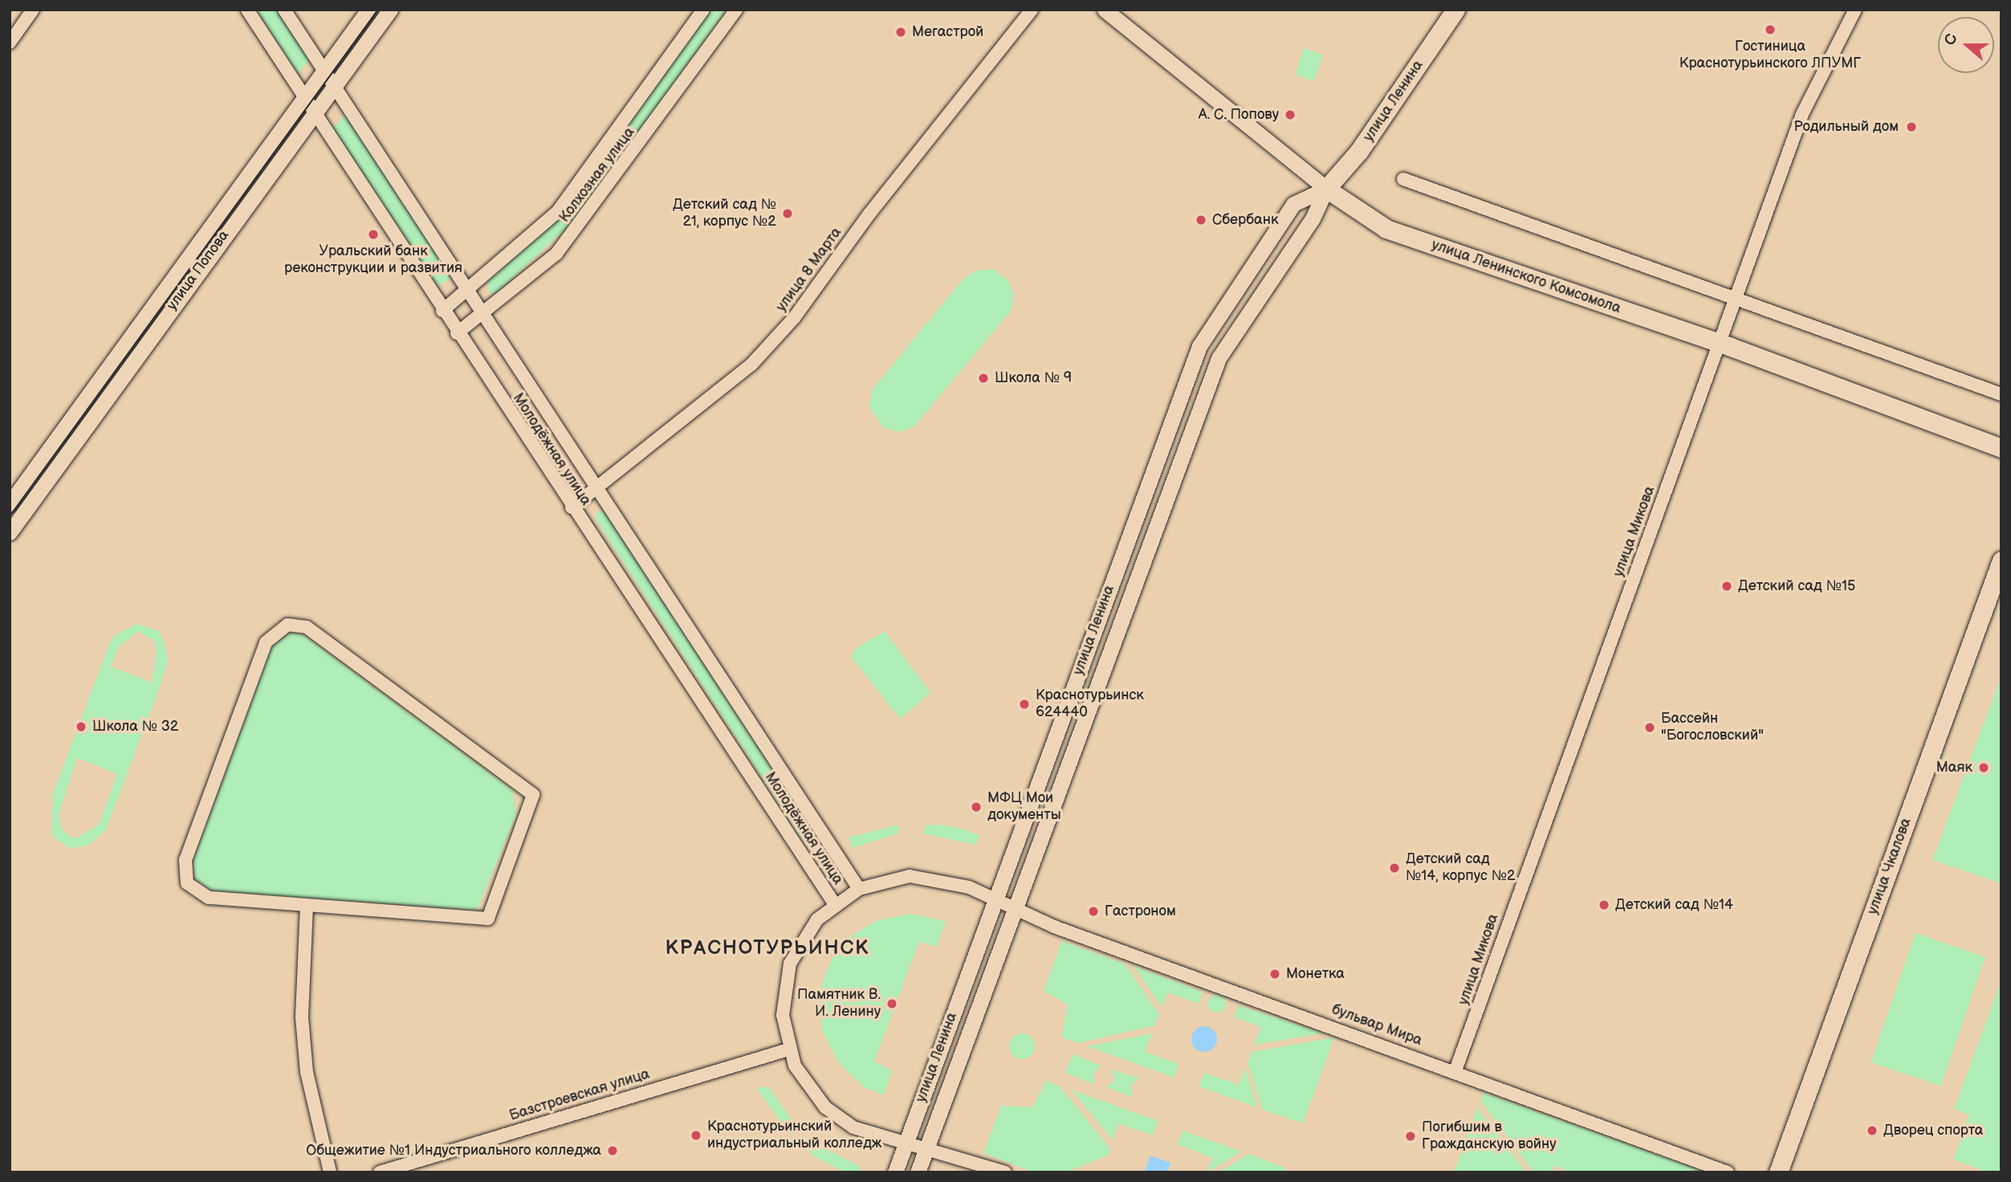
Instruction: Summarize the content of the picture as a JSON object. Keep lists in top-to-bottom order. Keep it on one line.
{"streets":{"main road":["улица Ленина","улица Ленинского Комсомола","улица Чкалова"],"street":["Колхозная улица","улица 8 Марта","улица Попова","Молодёжная улица","улица Микова","бульвар Мира","Базстроевская улица"]},"crossings":[["улица Ленина","улица Ленинского Комсомола"],["улица Ленина","бульвар Мира"],["Колхозная улица","Молодёжная улица"],["улица 8 Марта","Молодёжная улица"],["улица Попова","Молодёжная улица"],["улица Ленинского Комсомола","улица Микова"],["Молодёжная улица","бульвар Мира"],["улица Микова","бульвар Мира"],["бульвар Мира","Базстроевская улица"]],"districts":["КРАСНОТУРЬИНСК"],"places":["Гостиница Краснотурьинского ЛПУМГ","Мегастрой","А. С. Попову","Родильный дом","Детский сад № 21, корпус №2","Сбербанк","Уральский банк реконструкции и развития","Школа № 9","Детский сад №15","Краснотурьинск 624440","Школа № 32","Бассейн \"Богословский\"","Маяк","МФЦ Мои документы","Детский сад №14, корпус №2","Детский сад №14","Гастроном","Монетка","Памятник В. И. Ленину","Дворец спорта","Краснотурьинский индустриальный колледж","Погибшим в Гражданскую войну","Общежитие №1 Индустриального колледжа"],"north":"left"}
